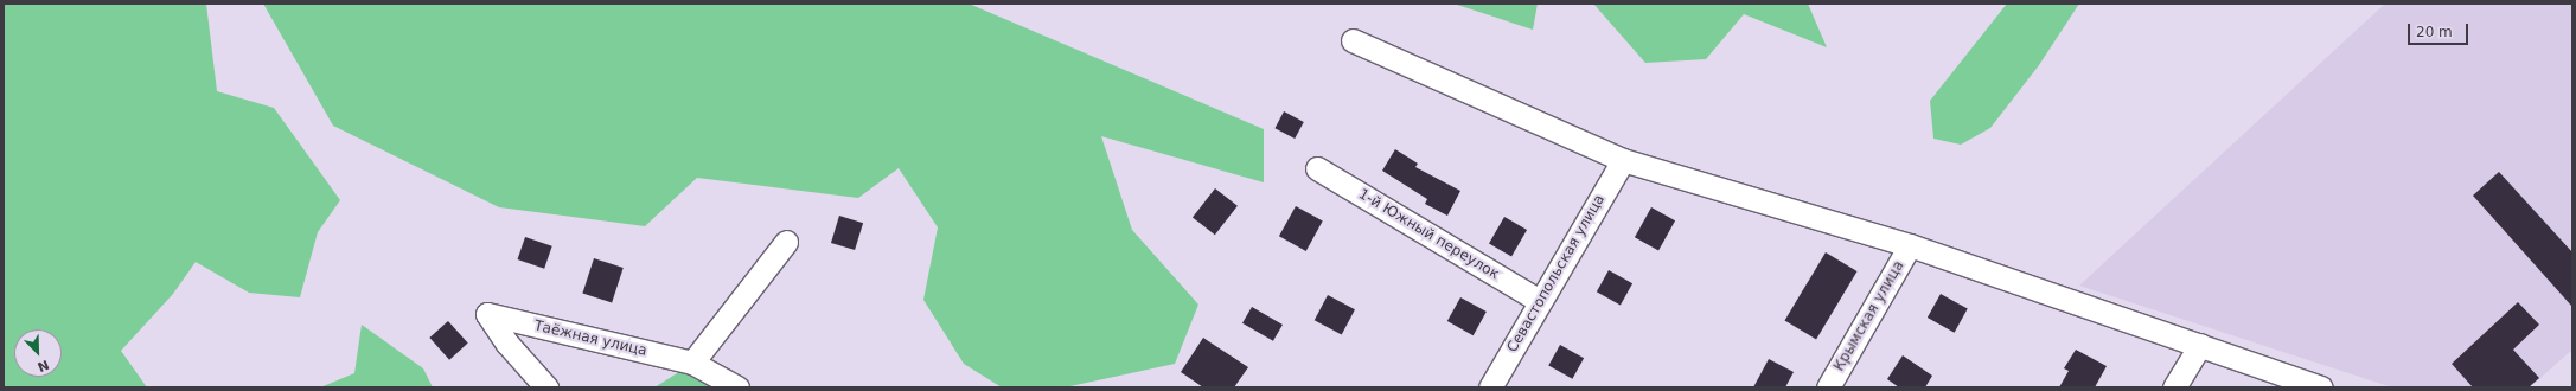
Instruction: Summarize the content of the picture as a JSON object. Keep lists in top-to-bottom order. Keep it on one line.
{"streets":{"street":["1-й Южный переулок","Севастопольская улица","Крымская улица","Таёжная улица"]},"crossings":[["1-й Южный переулок","Севастопольская улица"]],"scale_bar":"20 m","north":"bottom right"}
